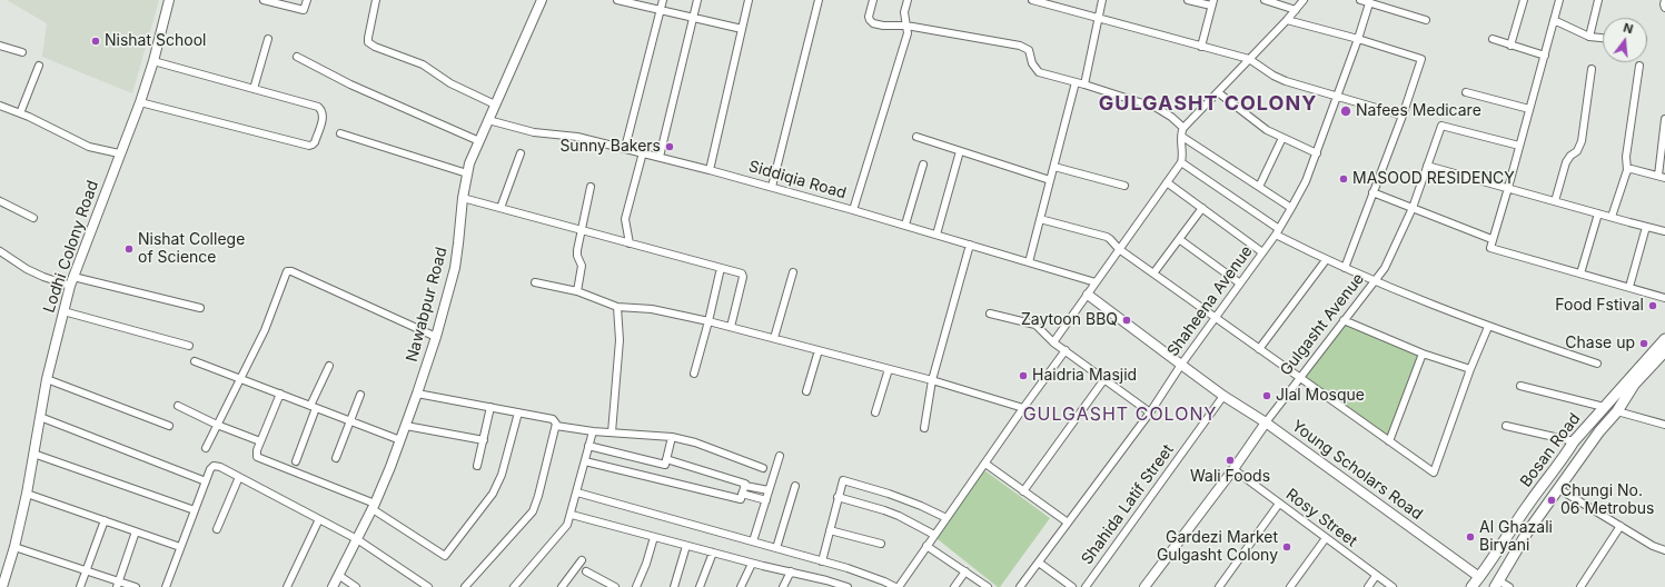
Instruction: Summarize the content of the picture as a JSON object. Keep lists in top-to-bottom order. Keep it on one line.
{"streets":{"main road":["Bosan Road"],"street":["Siddiqia Road","Lodhi Colony Road","Shaheena Avenue","Nawabpur Road","Gulgasht Avenue","Young Scholars Road","Shahida Latif Street","Rosy Street"]},"crossings":[["Siddiqia Road","Nawabpur Road"],["Shaheena Avenue","Young Scholars Road"],["Gulgasht Avenue","Young Scholars Road"],["Gulgasht Avenue","Rosy Street"],["Bosan Road","Young Scholars Road"],["Young Scholars Road","Shahida Latif Street"]],"districts":["GULGASHT COLONY","GULGASHT COLONY"],"places":["Nishat School","Nafees Medicare","Sunny Bakers","MASOOD RESIDENCY","Nishat College of Science","Food Fstival","Zaytoon BBQ","Chase up","Haidria Masjid","Jlal Mosque","Wali Foods","Chungi No. 06 Metrobus","Al Ghazali Biryani","Gardezi Market Gulgasht Colony"],"north":"top"}
